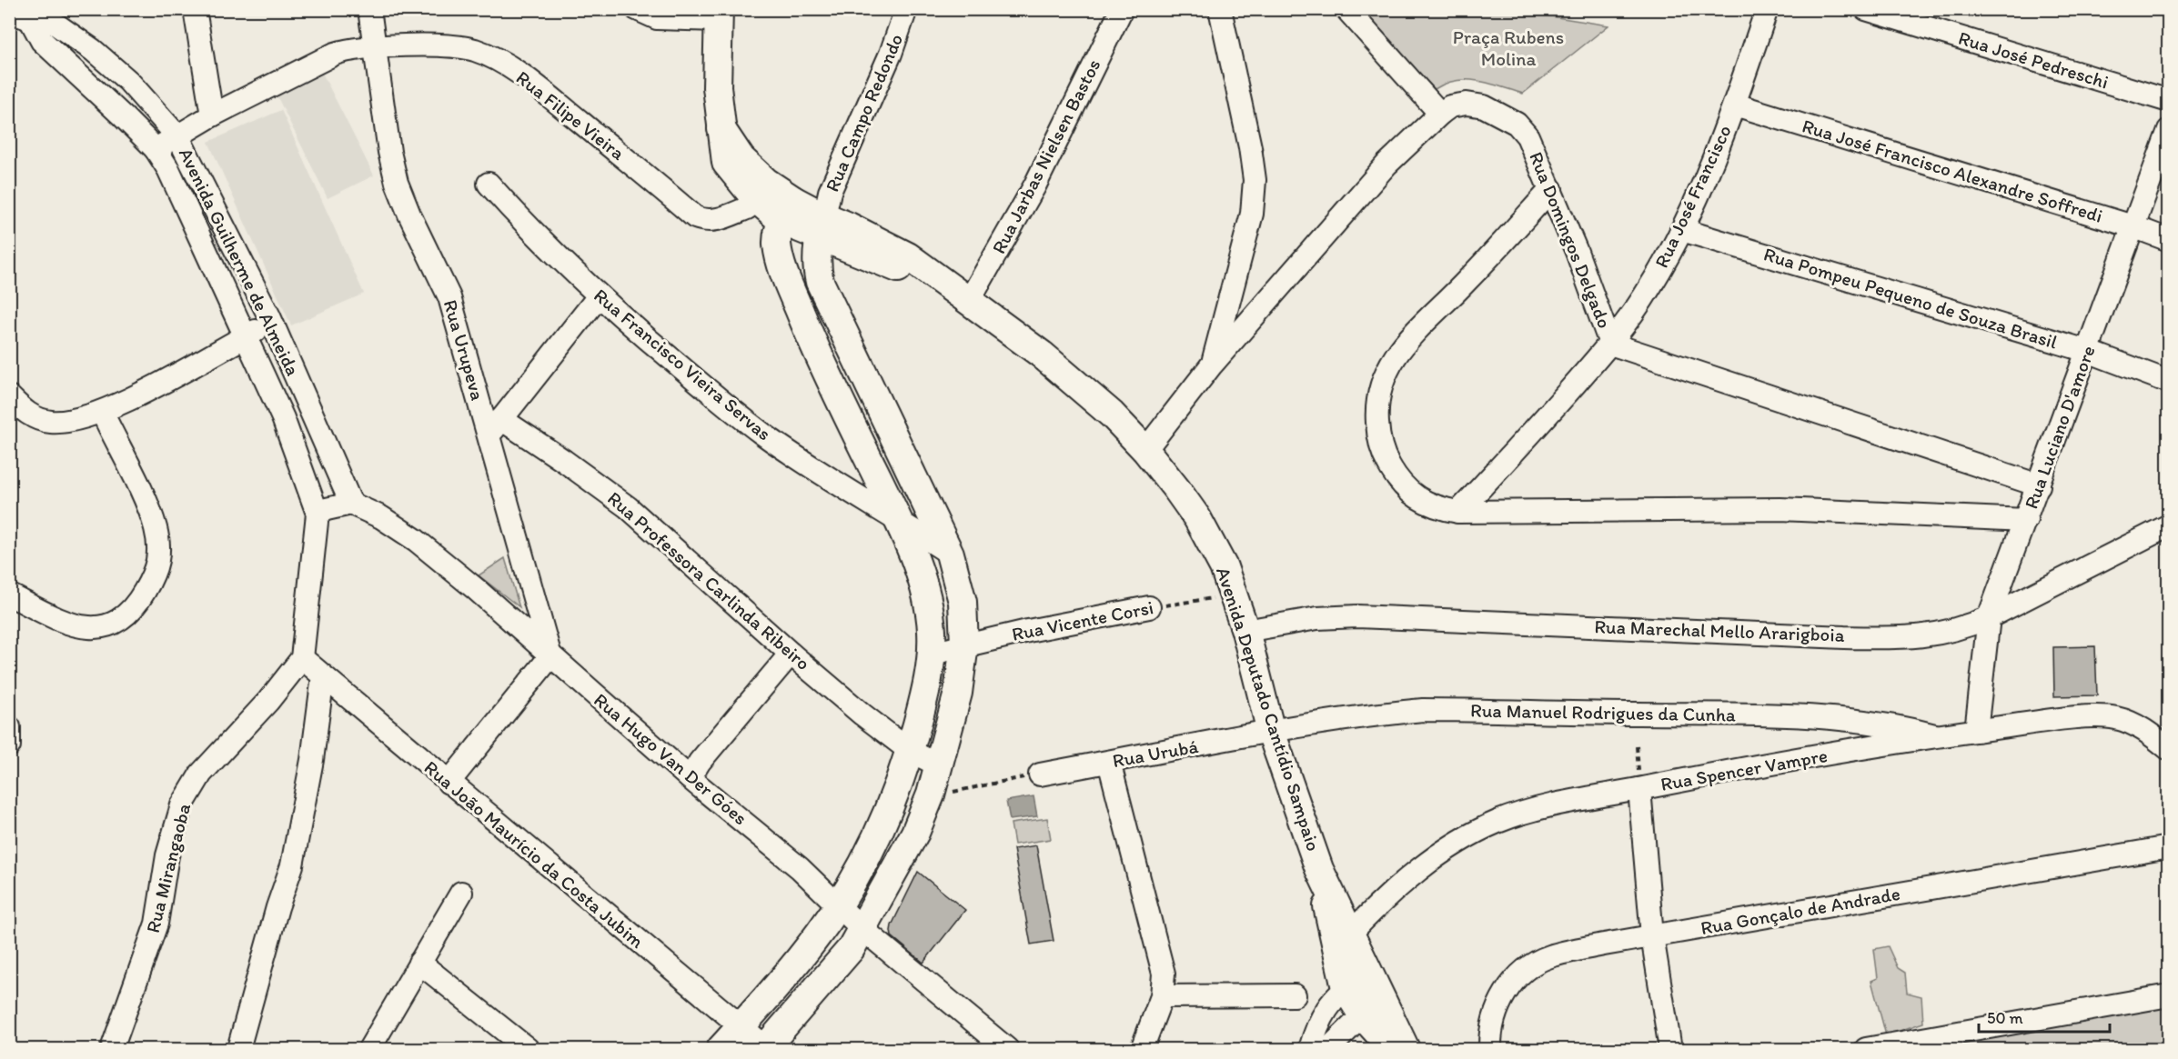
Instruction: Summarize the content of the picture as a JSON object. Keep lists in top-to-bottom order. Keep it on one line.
{"streets":{"main road":["Avenida Deputado Cantídio Sampaio"],"street":["Rua José Pedreschi","Rua Campo Redondo","Rua Filipe Vieira","Rua Jarbas Nielsen Bastos","Rua José Francisco Alexandre Soffredi","Rua José Francisco","Rua Domingos Delgado","Avenida Guilherme de Almeida","Rua Pompeu Pequeno de Souza Brasil","Rua Urupeva","Rua Francisco Vieira Servas","Rua Luciano D'amore","Rua Professora Carlinda Ribeiro","Rua Vicente Corsi","Rua Marechal Mello Ararigboia","Rua Manuel Rodrigues da Cunha","Rua Urubá","Rua Hugo Van Der Góes","Rua Spencer Vampre","Rua João Maurício da Costa Jubim","Rua Mirangaoba","Rua Gonçalo de Andrade"]},"crossings":[["Rua Campo Redondo","Avenida Deputado Cantídio Sampaio"],["Rua Filipe Vieira","Avenida Guilherme de Almeida"],["Rua Filipe Vieira","Rua Urupeva"],["Rua Jarbas Nielsen Bastos","Avenida Deputado Cantídio Sampaio"],["Rua José Francisco Alexandre Soffredi","Rua José Francisco"],["Rua José Francisco Alexandre Soffredi","Rua Luciano D'amore"],["Rua José Francisco","Rua Domingos Delgado"],["Rua José Francisco","Rua Pompeu Pequeno de Souza Brasil"],["Rua Domingos Delgado","Rua Luciano D'amore"],["Rua Domingos Delgado","Avenida Deputado Cantídio Sampaio"],["Avenida Guilherme de Almeida","Rua Hugo Van Der Góes"],["Rua Pompeu Pequeno de Souza Brasil","Rua Luciano D'amore"],["Rua Urupeva","Rua Professora Carlinda Ribeiro"],["Rua Urupeva","Rua Hugo Van Der Góes"],["Rua Luciano D'amore","Rua Marechal Mello Ararigboia"],["Rua Luciano D'amore","Rua Spencer Vampre"],["Rua Vicente Corsi","Avenida Deputado Cantídio Sampaio"],["Rua Marechal Mello Ararigboia","Avenida Deputado Cantídio Sampaio"],["Avenida Deputado Cantídio Sampaio","Rua Manuel Rodrigues da Cunha"],["Avenida Deputado Cantídio Sampaio","Rua Urubá"],["Avenida Deputado Cantídio Sampaio","Rua Spencer Vampre"],["Rua Manuel Rodrigues da Cunha","Rua Urubá"],["Rua Manuel Rodrigues da Cunha","Rua Spencer Vampre"],["Rua João Maurício da Costa Jubim","Rua Mirangaoba"]],"parks":["Praça Rubens Molina"],"scale_bar":"50 m"}
